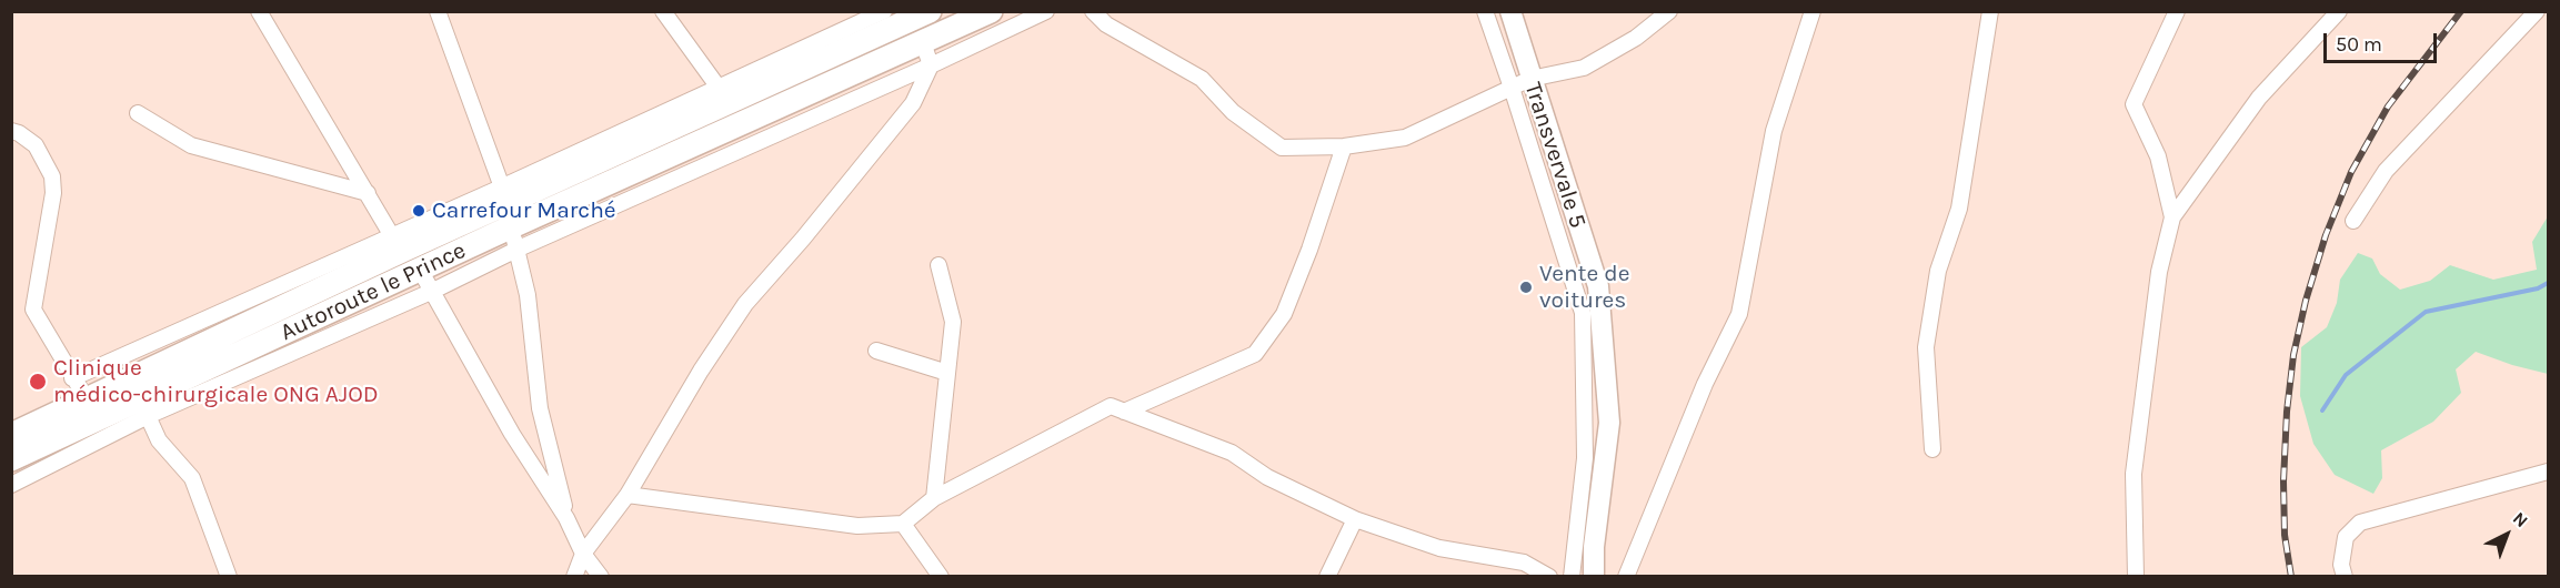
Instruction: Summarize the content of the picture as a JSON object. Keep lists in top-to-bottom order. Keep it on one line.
{"streets":{"main road":["Transvervale 5","Autoroute le Prince"]},"places":["Carrefour Marché","Vente de voitures","Clinique médico-chirurgicale ONG AJOD"],"scale_bar":"50 m","north":"top right"}
